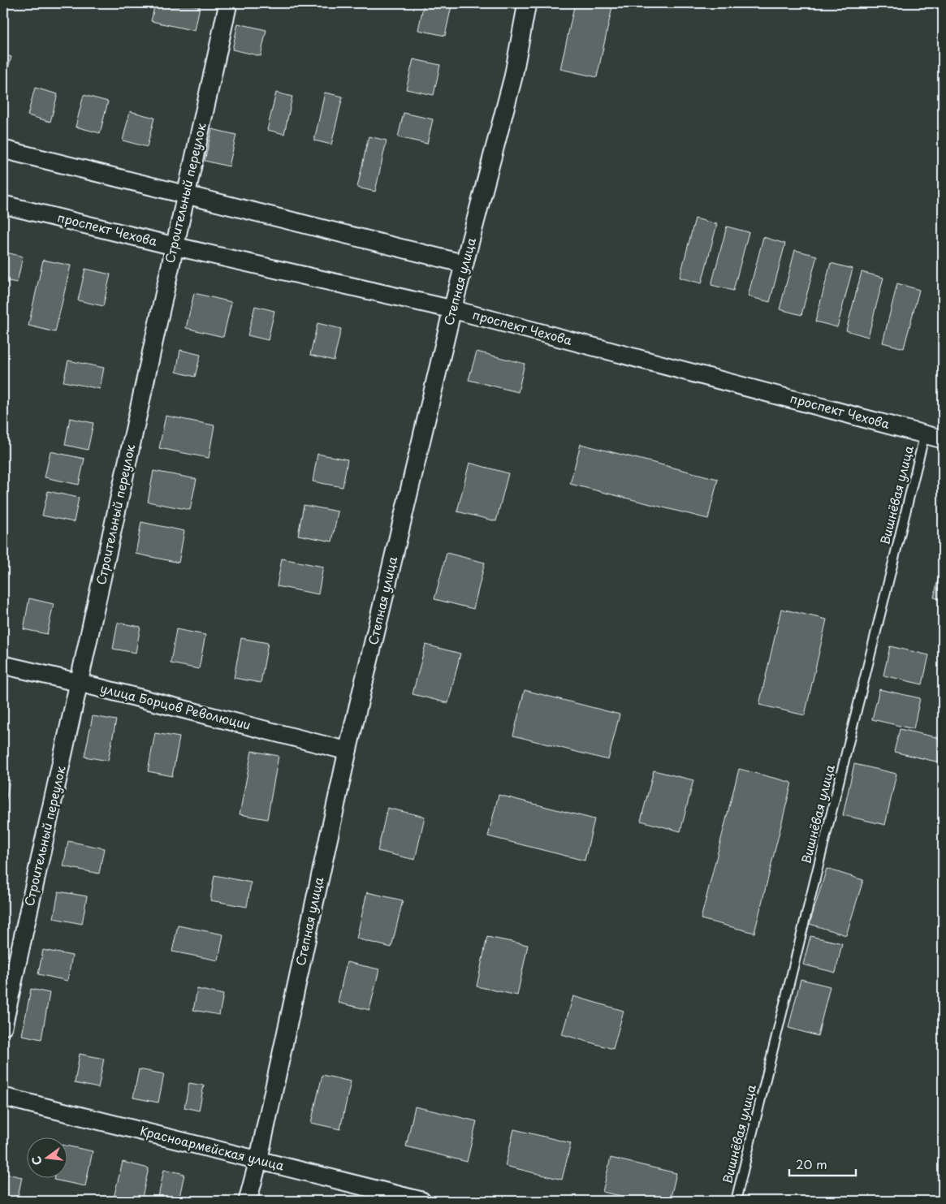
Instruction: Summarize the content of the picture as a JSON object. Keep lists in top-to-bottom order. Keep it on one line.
{"streets":{"street":["Строительный переулок","проспект Чехова","Степная улица","улица Борцов Революции","Красноармейская улица"],"lane":["Вишнёвая улица"]},"crossings":[["Строительный переулок","проспект Чехова"],["Строительный переулок","улица Борцов Революции"],["проспект Чехова","Степная улица"],["проспект Чехова","Вишнёвая улица"],["Степная улица","улица Борцов Революции"],["Степная улица","Красноармейская улица"]],"scale_bar":"20 m","north":"left"}
